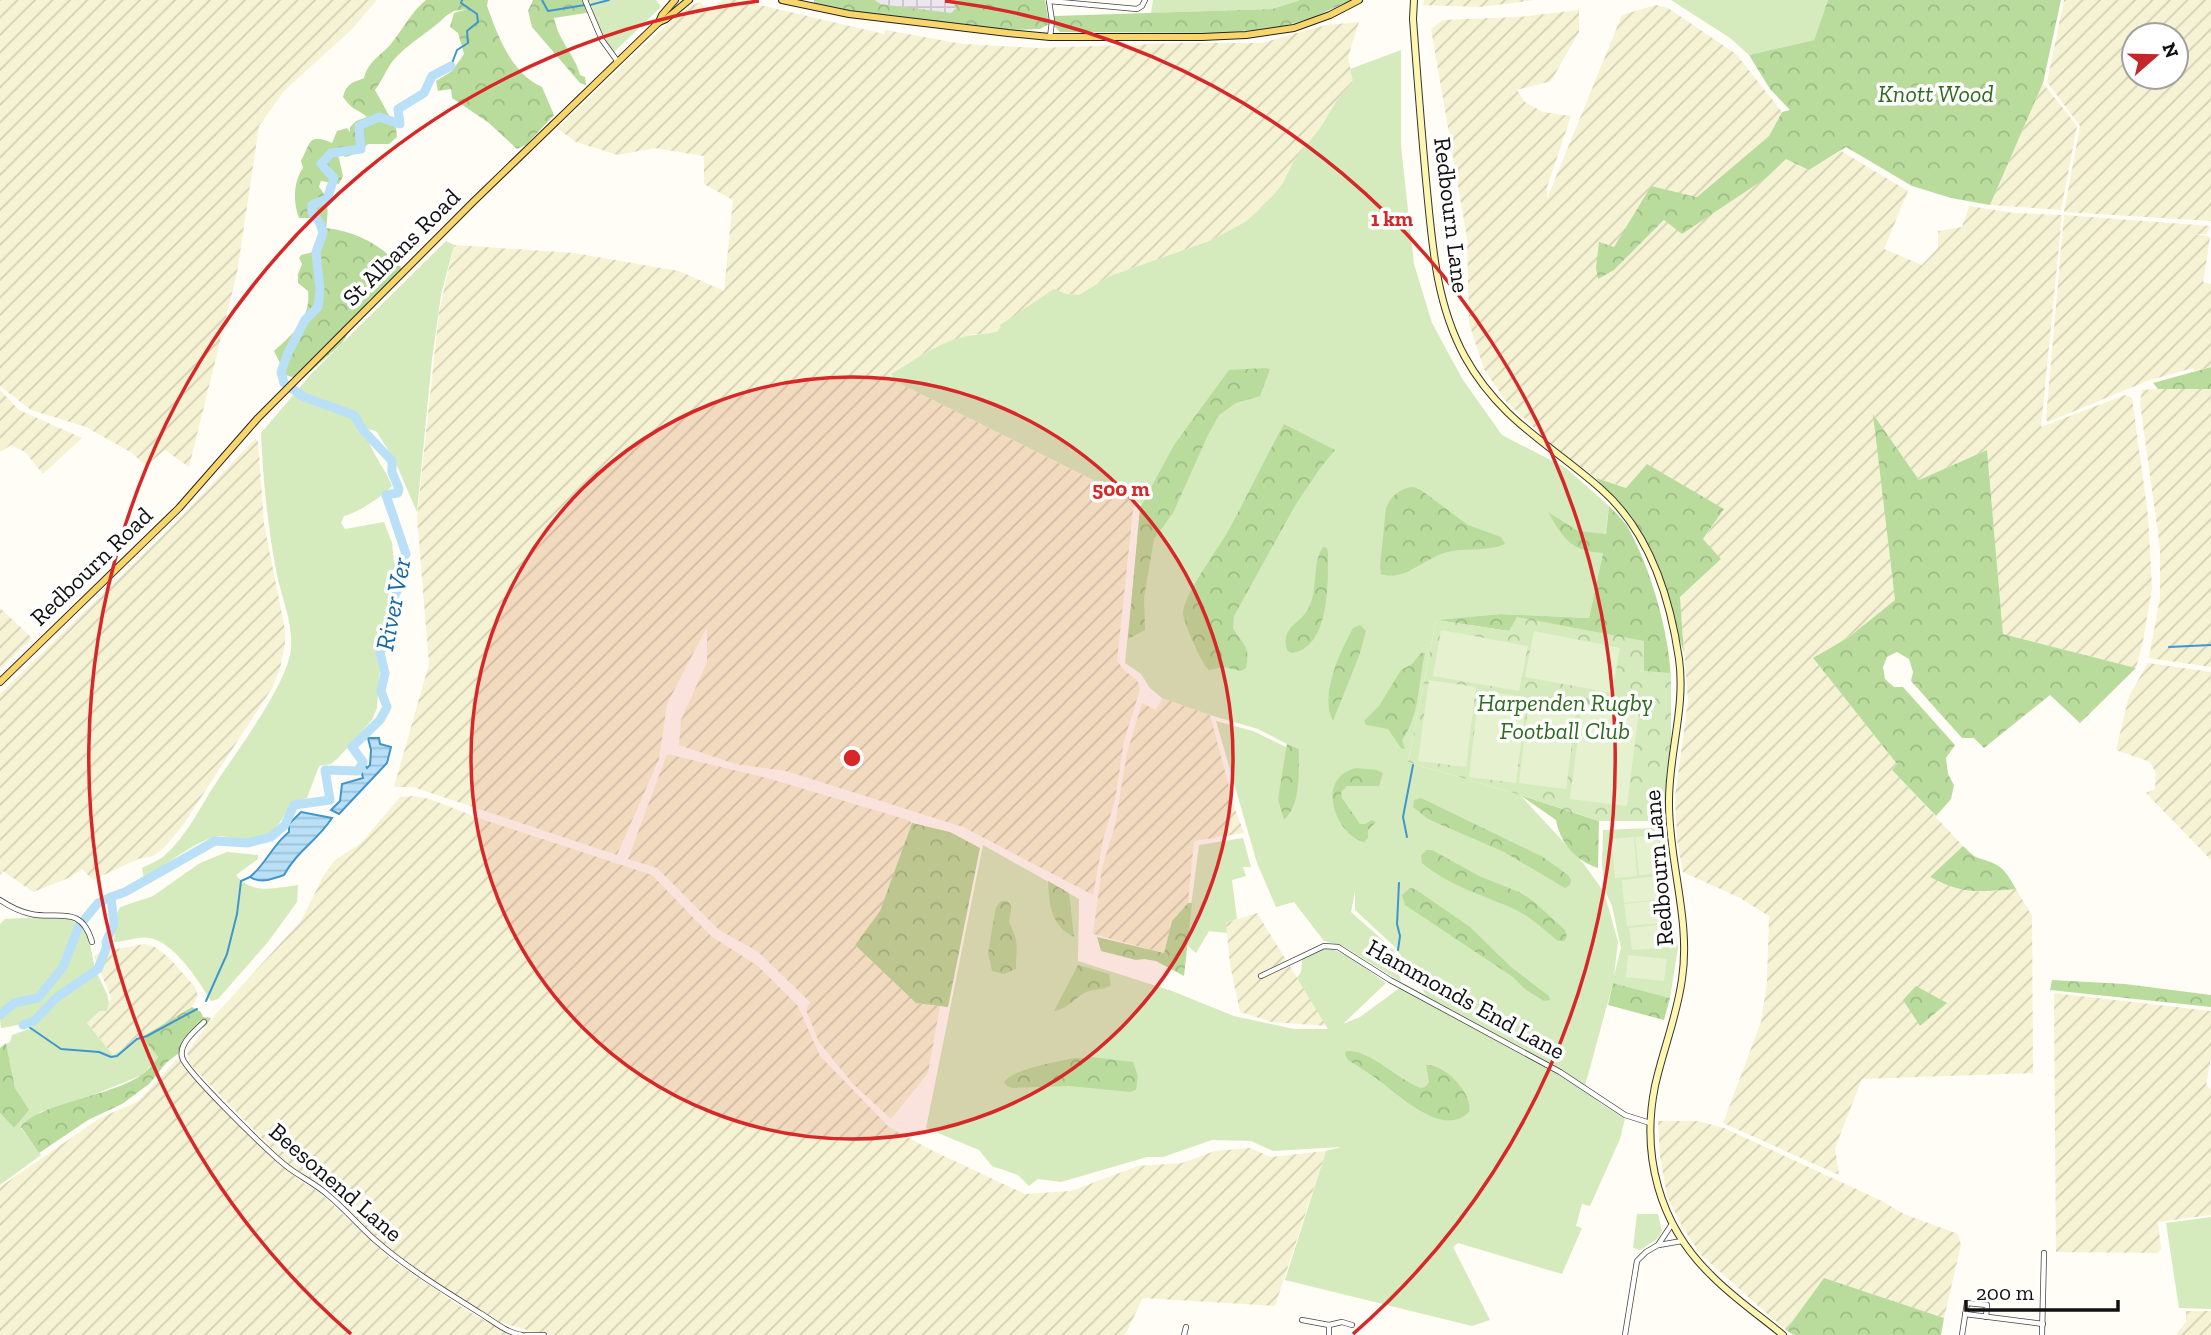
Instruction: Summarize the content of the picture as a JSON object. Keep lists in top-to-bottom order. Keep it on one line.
{"streets":{"main road":["Redbourn Lane","St Albans Road","Redbourn Road"],"street":["Hammonds End Lane","Beesonend Lane"]},"crossings":[["Redbourn Lane","Hammonds End Lane"],["St Albans Road","Redbourn Road"]],"water":["River Ver"],"parks":["Knott Wood","Harpenden Rugby Football Club"],"scale_bar":"200 m","north":"right","rings":["1 km","500 m"]}
